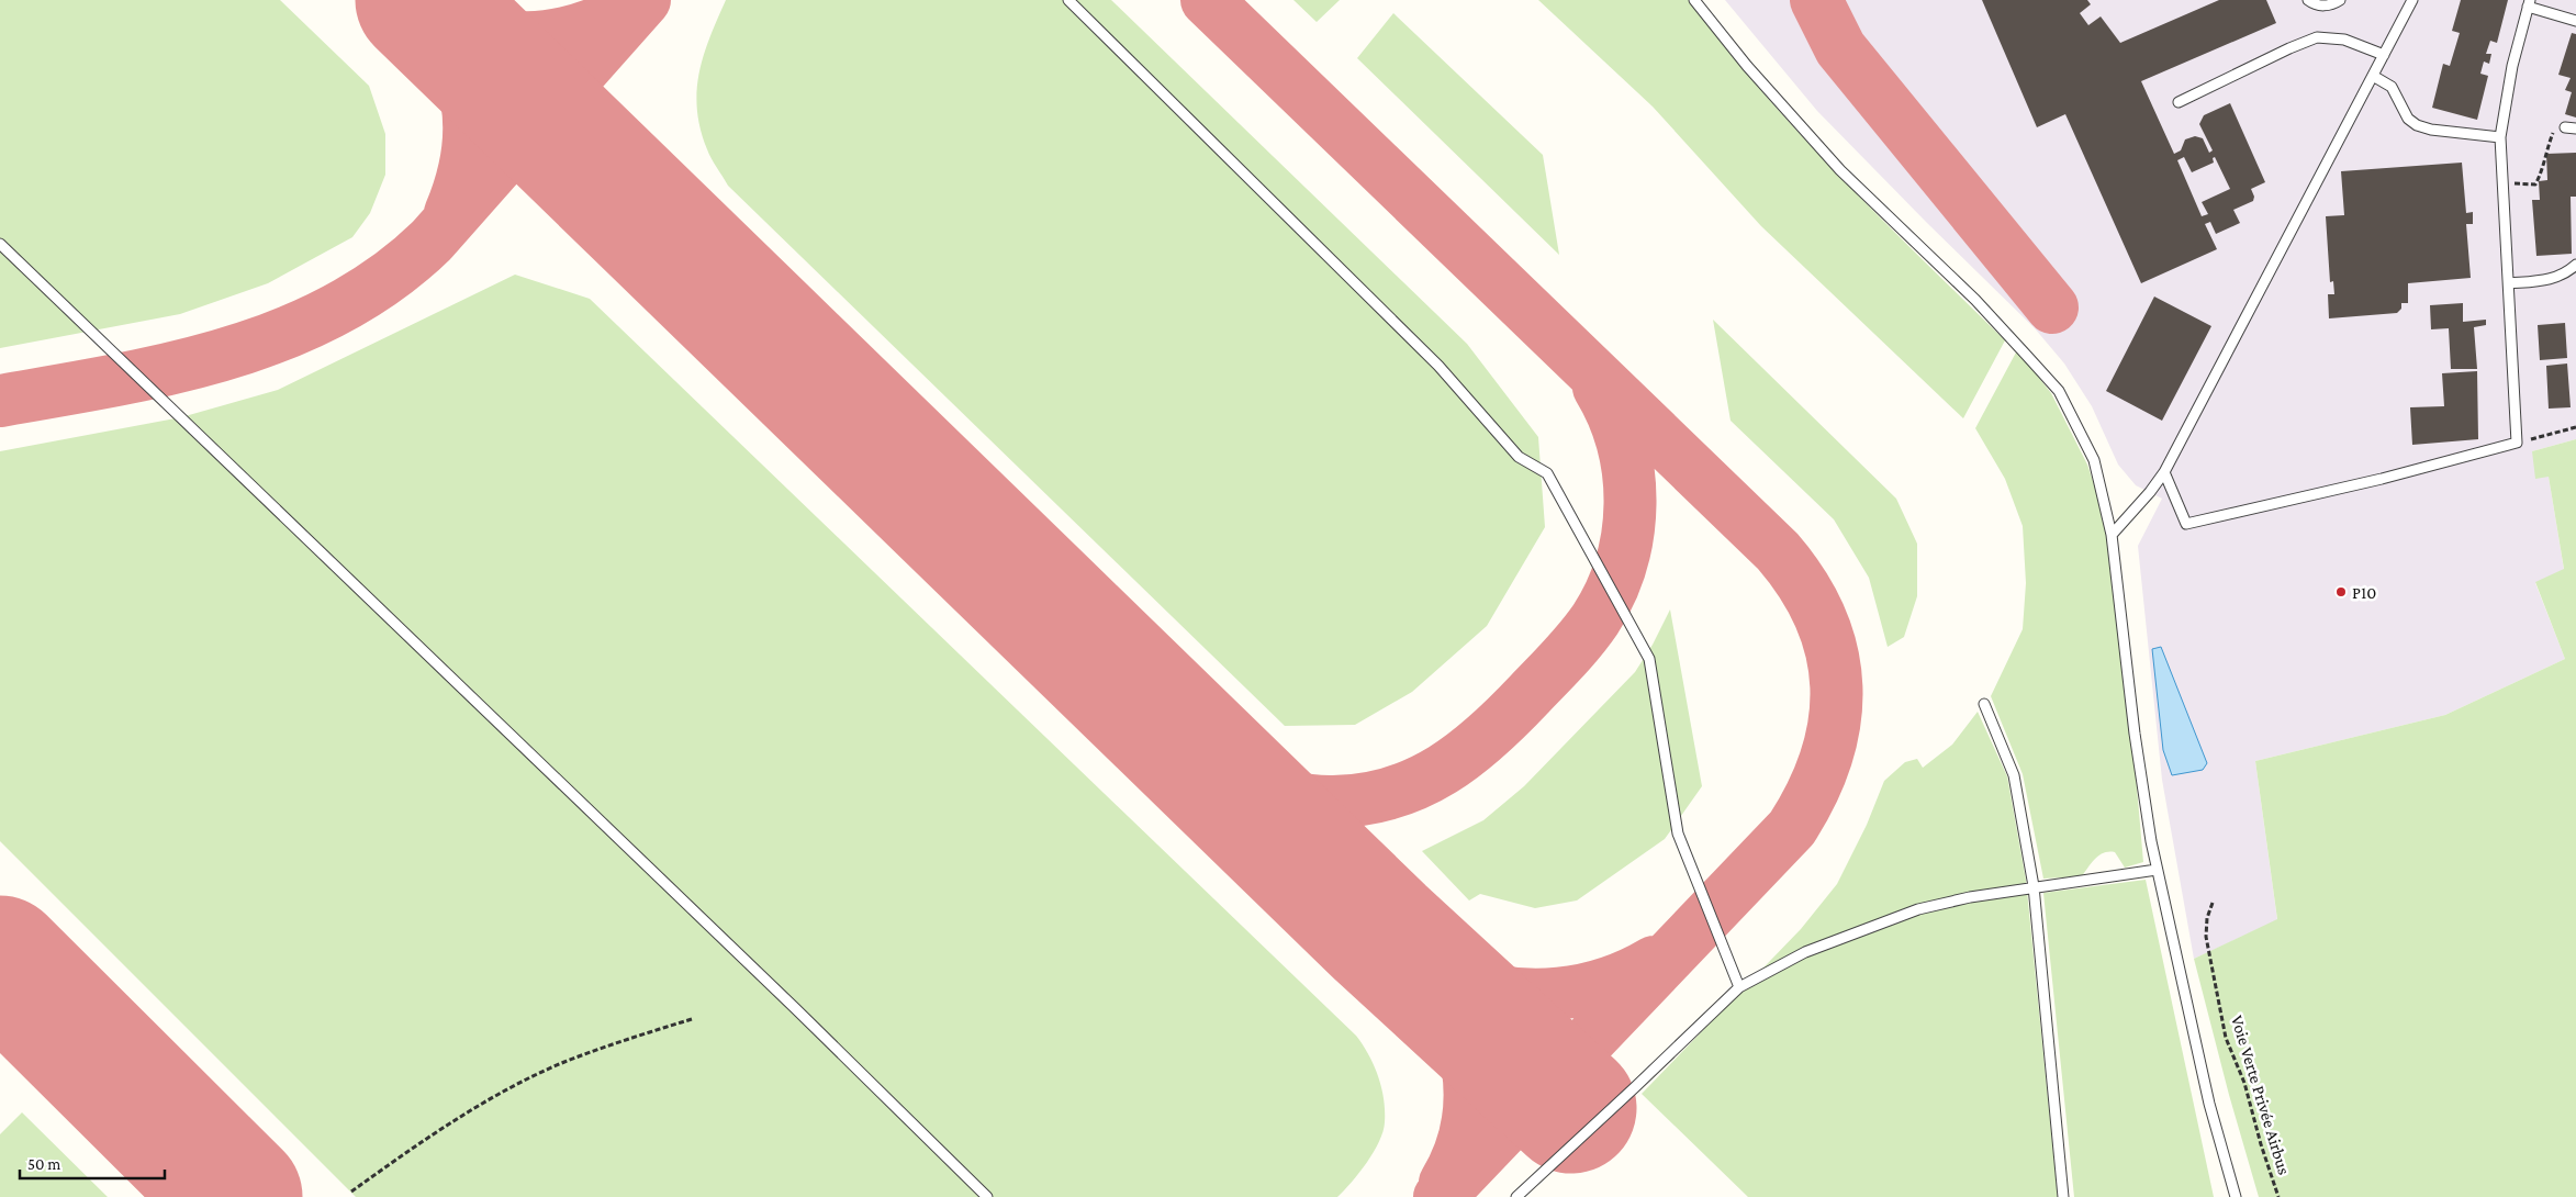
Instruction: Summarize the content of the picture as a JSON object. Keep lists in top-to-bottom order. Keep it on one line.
{"streets":{"path":["Voie Verte Privée Airbus"]},"places":["P10"],"scale_bar":"50 m"}
